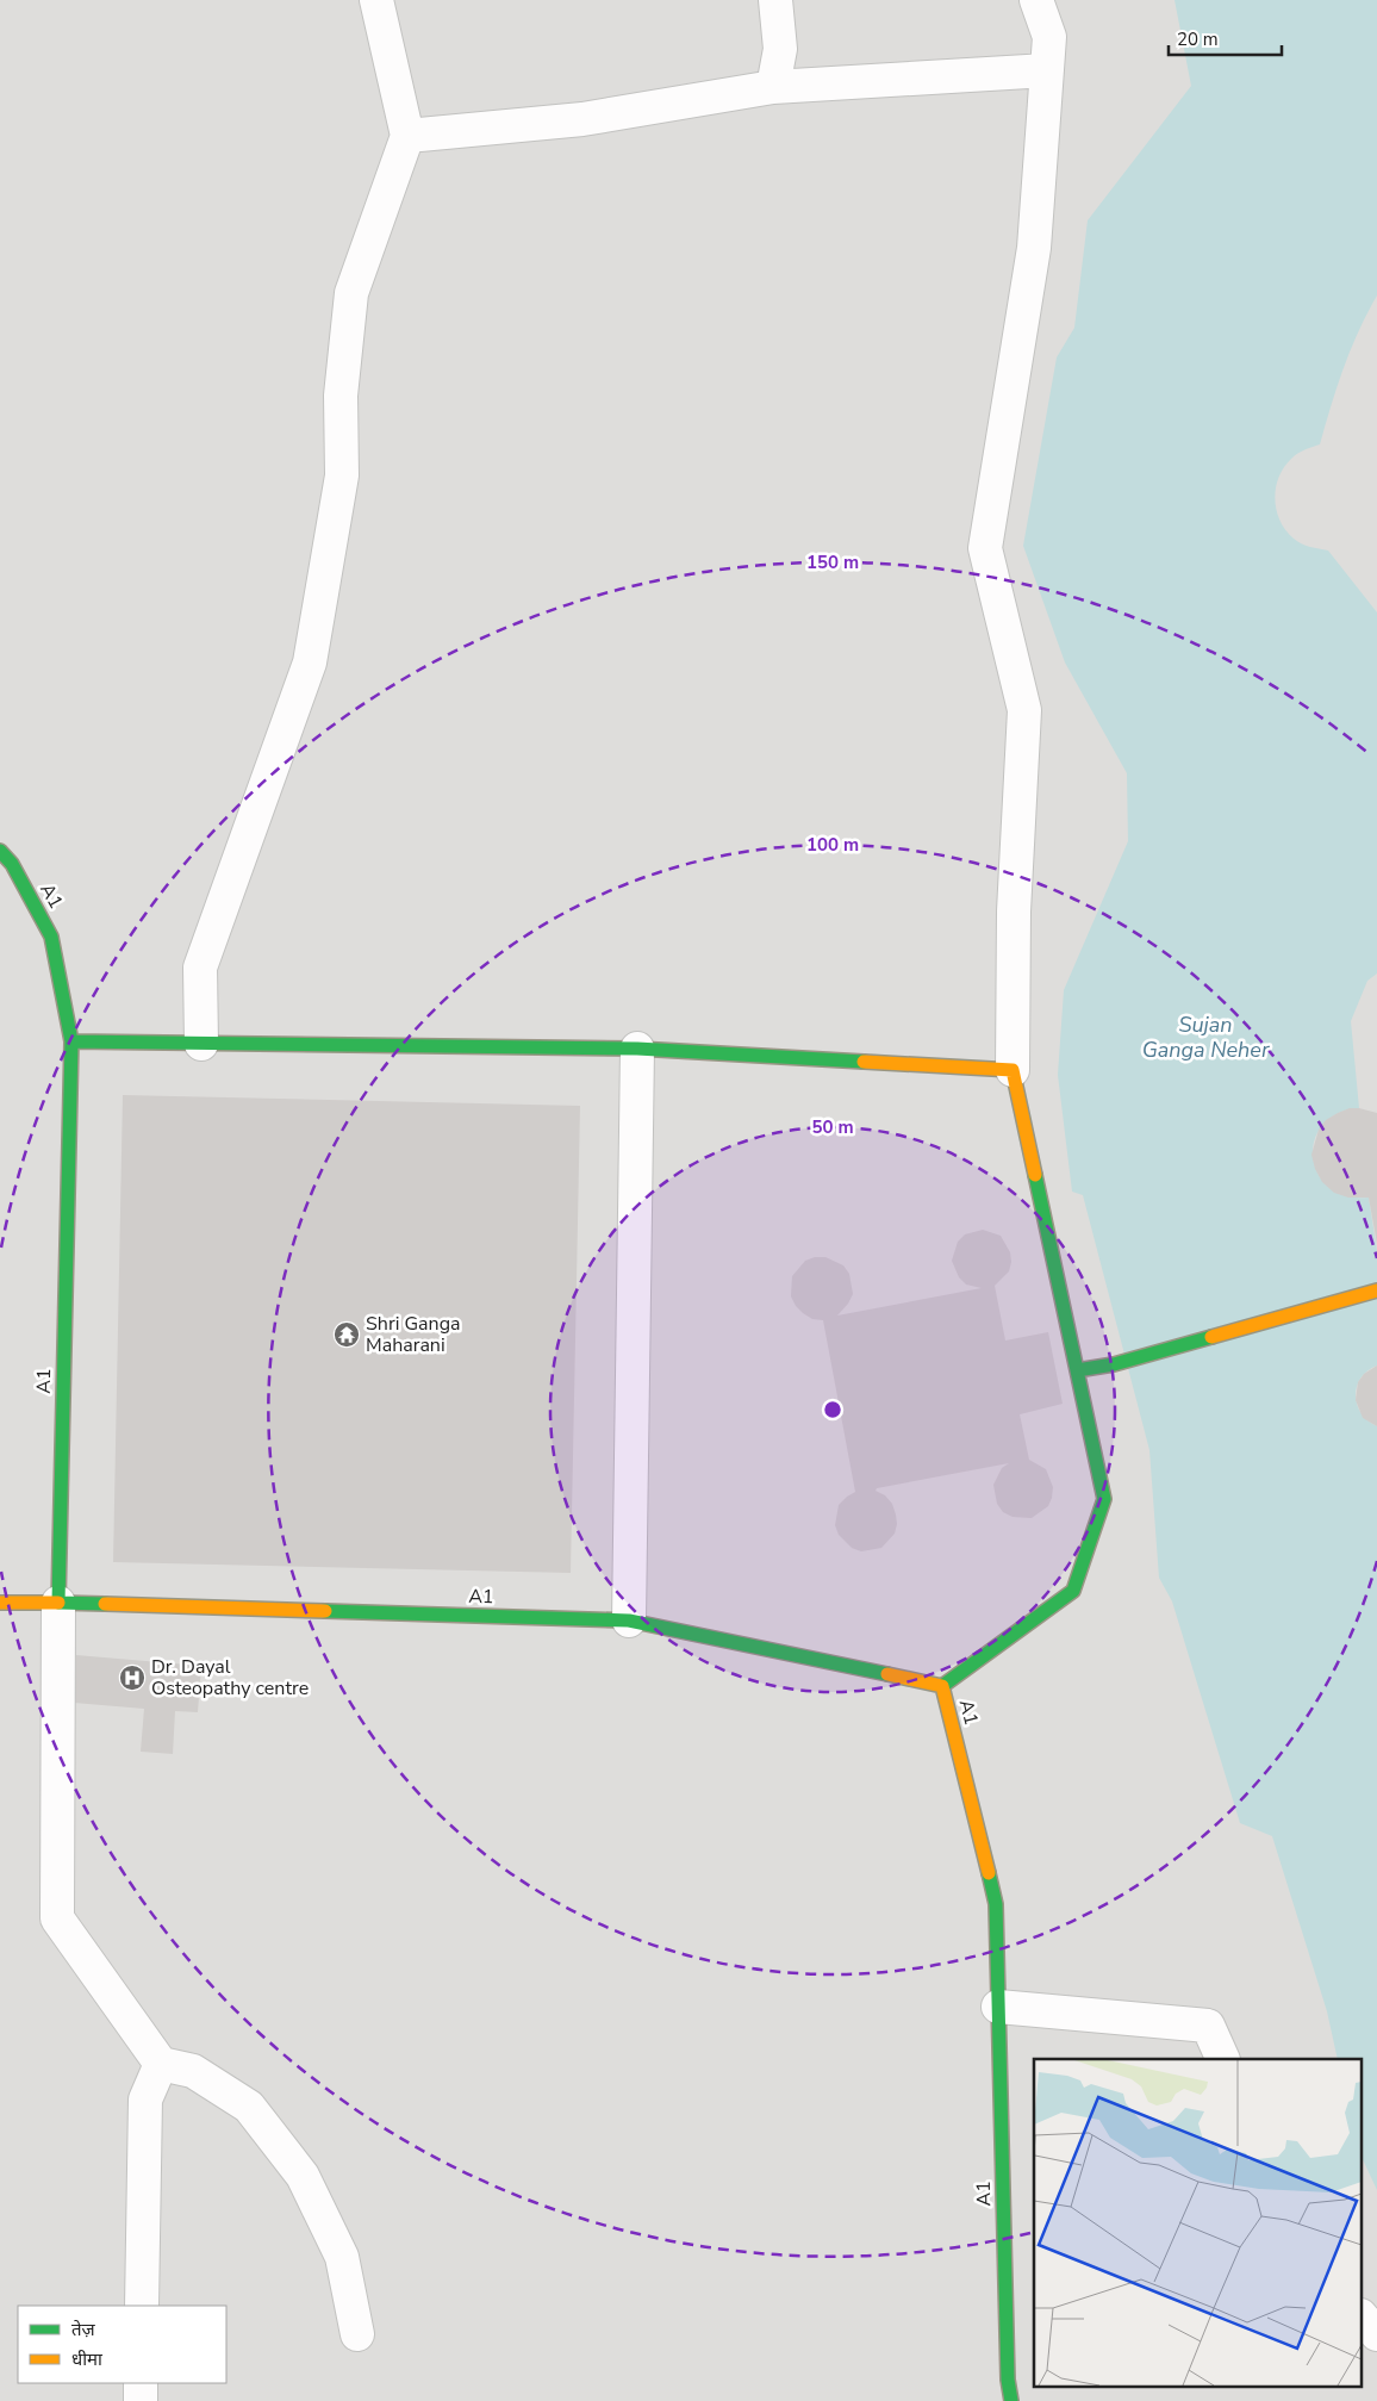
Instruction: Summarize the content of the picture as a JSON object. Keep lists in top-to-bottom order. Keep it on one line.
{"streets":{"main road":["A1"]},"water":["Sujan Ganga Neher"],"places":{"temple":["Shri Ganga Maharani"],"hospital":["Dr. Dayal Osteopathy centre"]},"legend":["तेज़","धीमा"],"scale_bar":"20 m","rings":["150 m","100 m","50 m"]}
